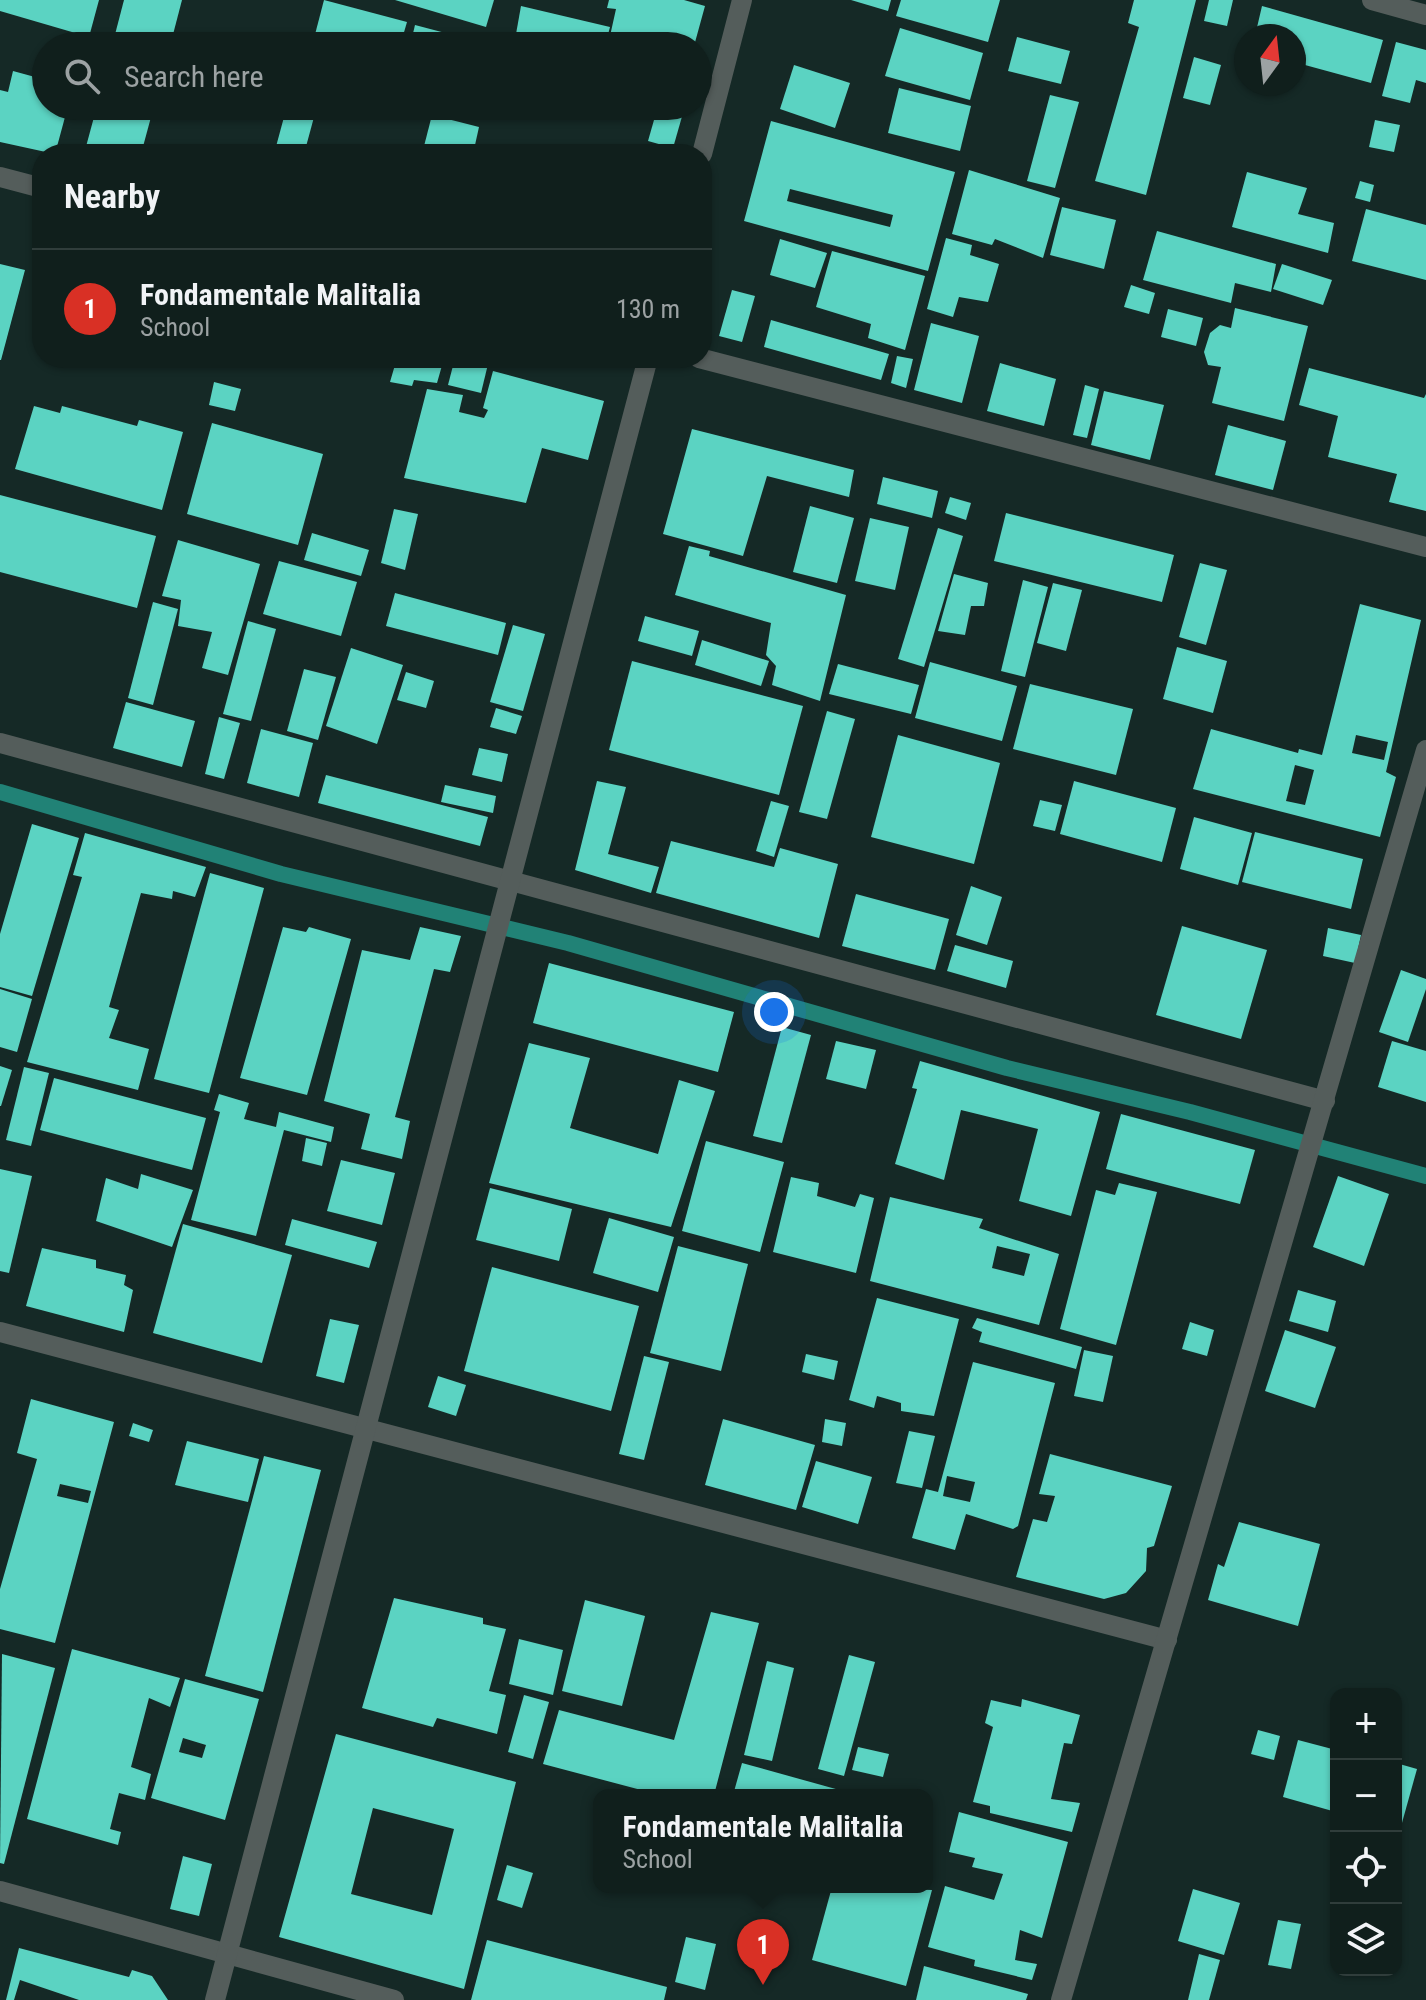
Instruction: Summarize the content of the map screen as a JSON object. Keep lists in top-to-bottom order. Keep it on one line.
{"north":"top","page":{"search":"Search here","heading":"Nearby","list":[{"mark":"1","name":"Fondamentale Malitalia","note":"School","value":"130 m"}],"map_buttons":["+","−"],"popup":["Fondamentale Malitalia","School"],"pins":"1"}}
